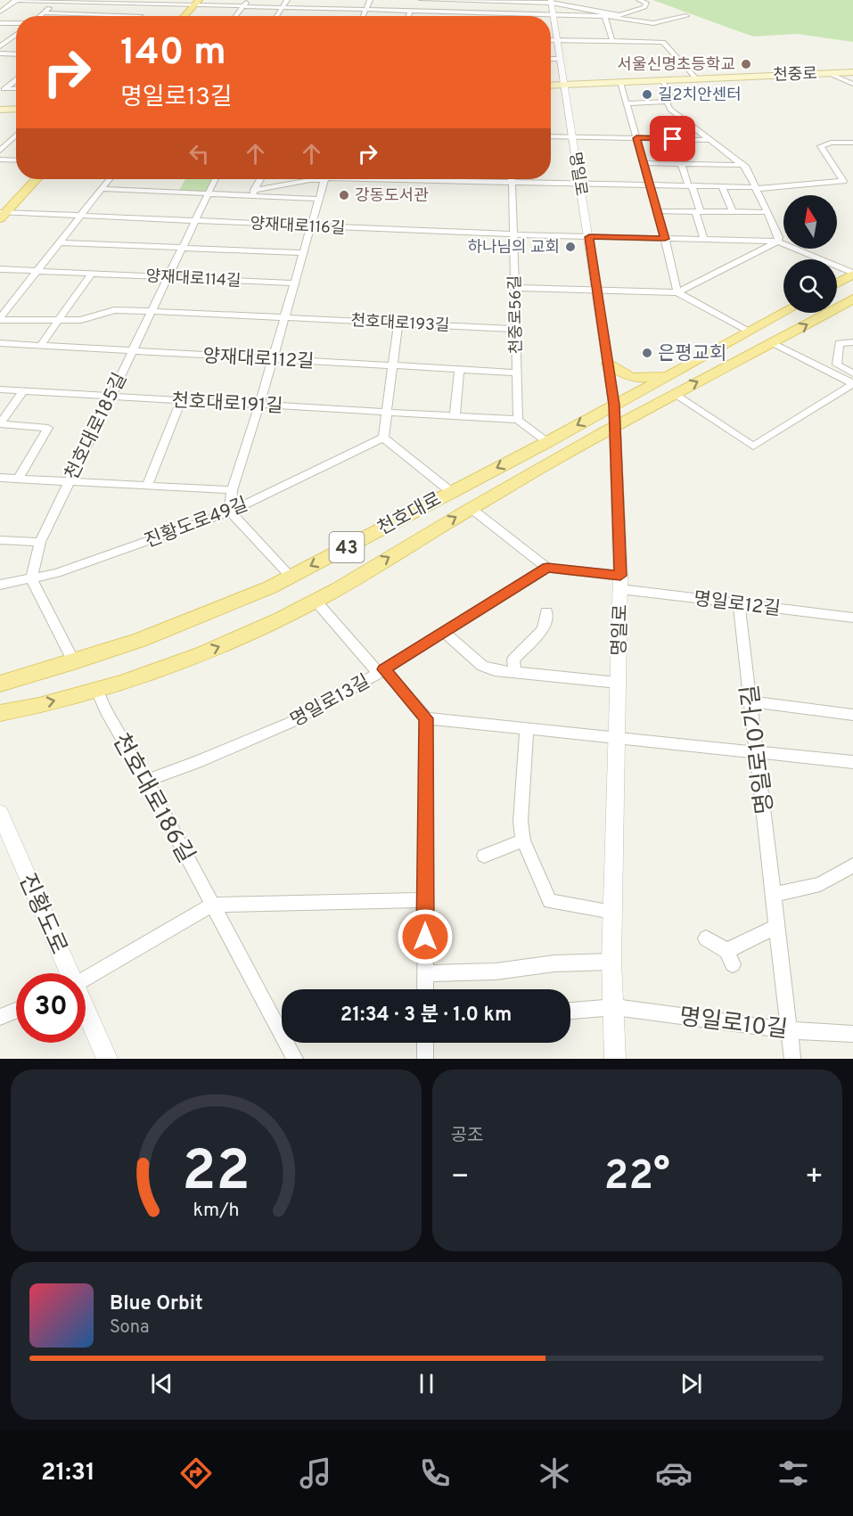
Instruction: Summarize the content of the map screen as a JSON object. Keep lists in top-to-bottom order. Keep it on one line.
{"streets":{"main road":["천중로","천호대로","43"],"street":["명일로","양재대로116길","양재대로114길","천중로56길","천호대로193길","양재대로112길","천호대로191길","천호대로185길","진황도로49길","명일로12길","명일로13길","명일로10가길","천호대로186길","진황도로","명일로10길"]},"crossings":[["천중로","명일로"],["명일로","양재대로116길"],["명일로","천호대로"],["명일로","명일로12길"],["명일로","명일로13길"],["명일로","명일로10길"],["양재대로116길","천중로56길"],["양재대로116길","천호대로185길"],["양재대로114길","천호대로185길"],["천중로56길","천호대로193길"],["천중로56길","양재대로112길"],["천중로56길","천호대로191길"],["천호대로193길","천호대로185길"],["양재대로112길","천호대로185길"],["천호대로191길","천호대로185길"],["천호대로185길","진황도로49길"],["천호대로","천호대로186길"],["명일로12길","명일로10가길"],["명일로13길","천호대로186길"],["명일로10가길","명일로10길"]],"places":["서울신명초등학교","길2치안센터","강동도서관","하나님의 교회","은평교회"],"north":"top","page":{"turn":["140 m","명일로13길"],"limit":"30","trip":"21:34 · 3 분 · 1.0 km","tile":"공조","heat":["−","22°","+"],"song":["Blue Orbit","Sona"],"tabs":"21:31","gauge":["22","km/h"]}}
